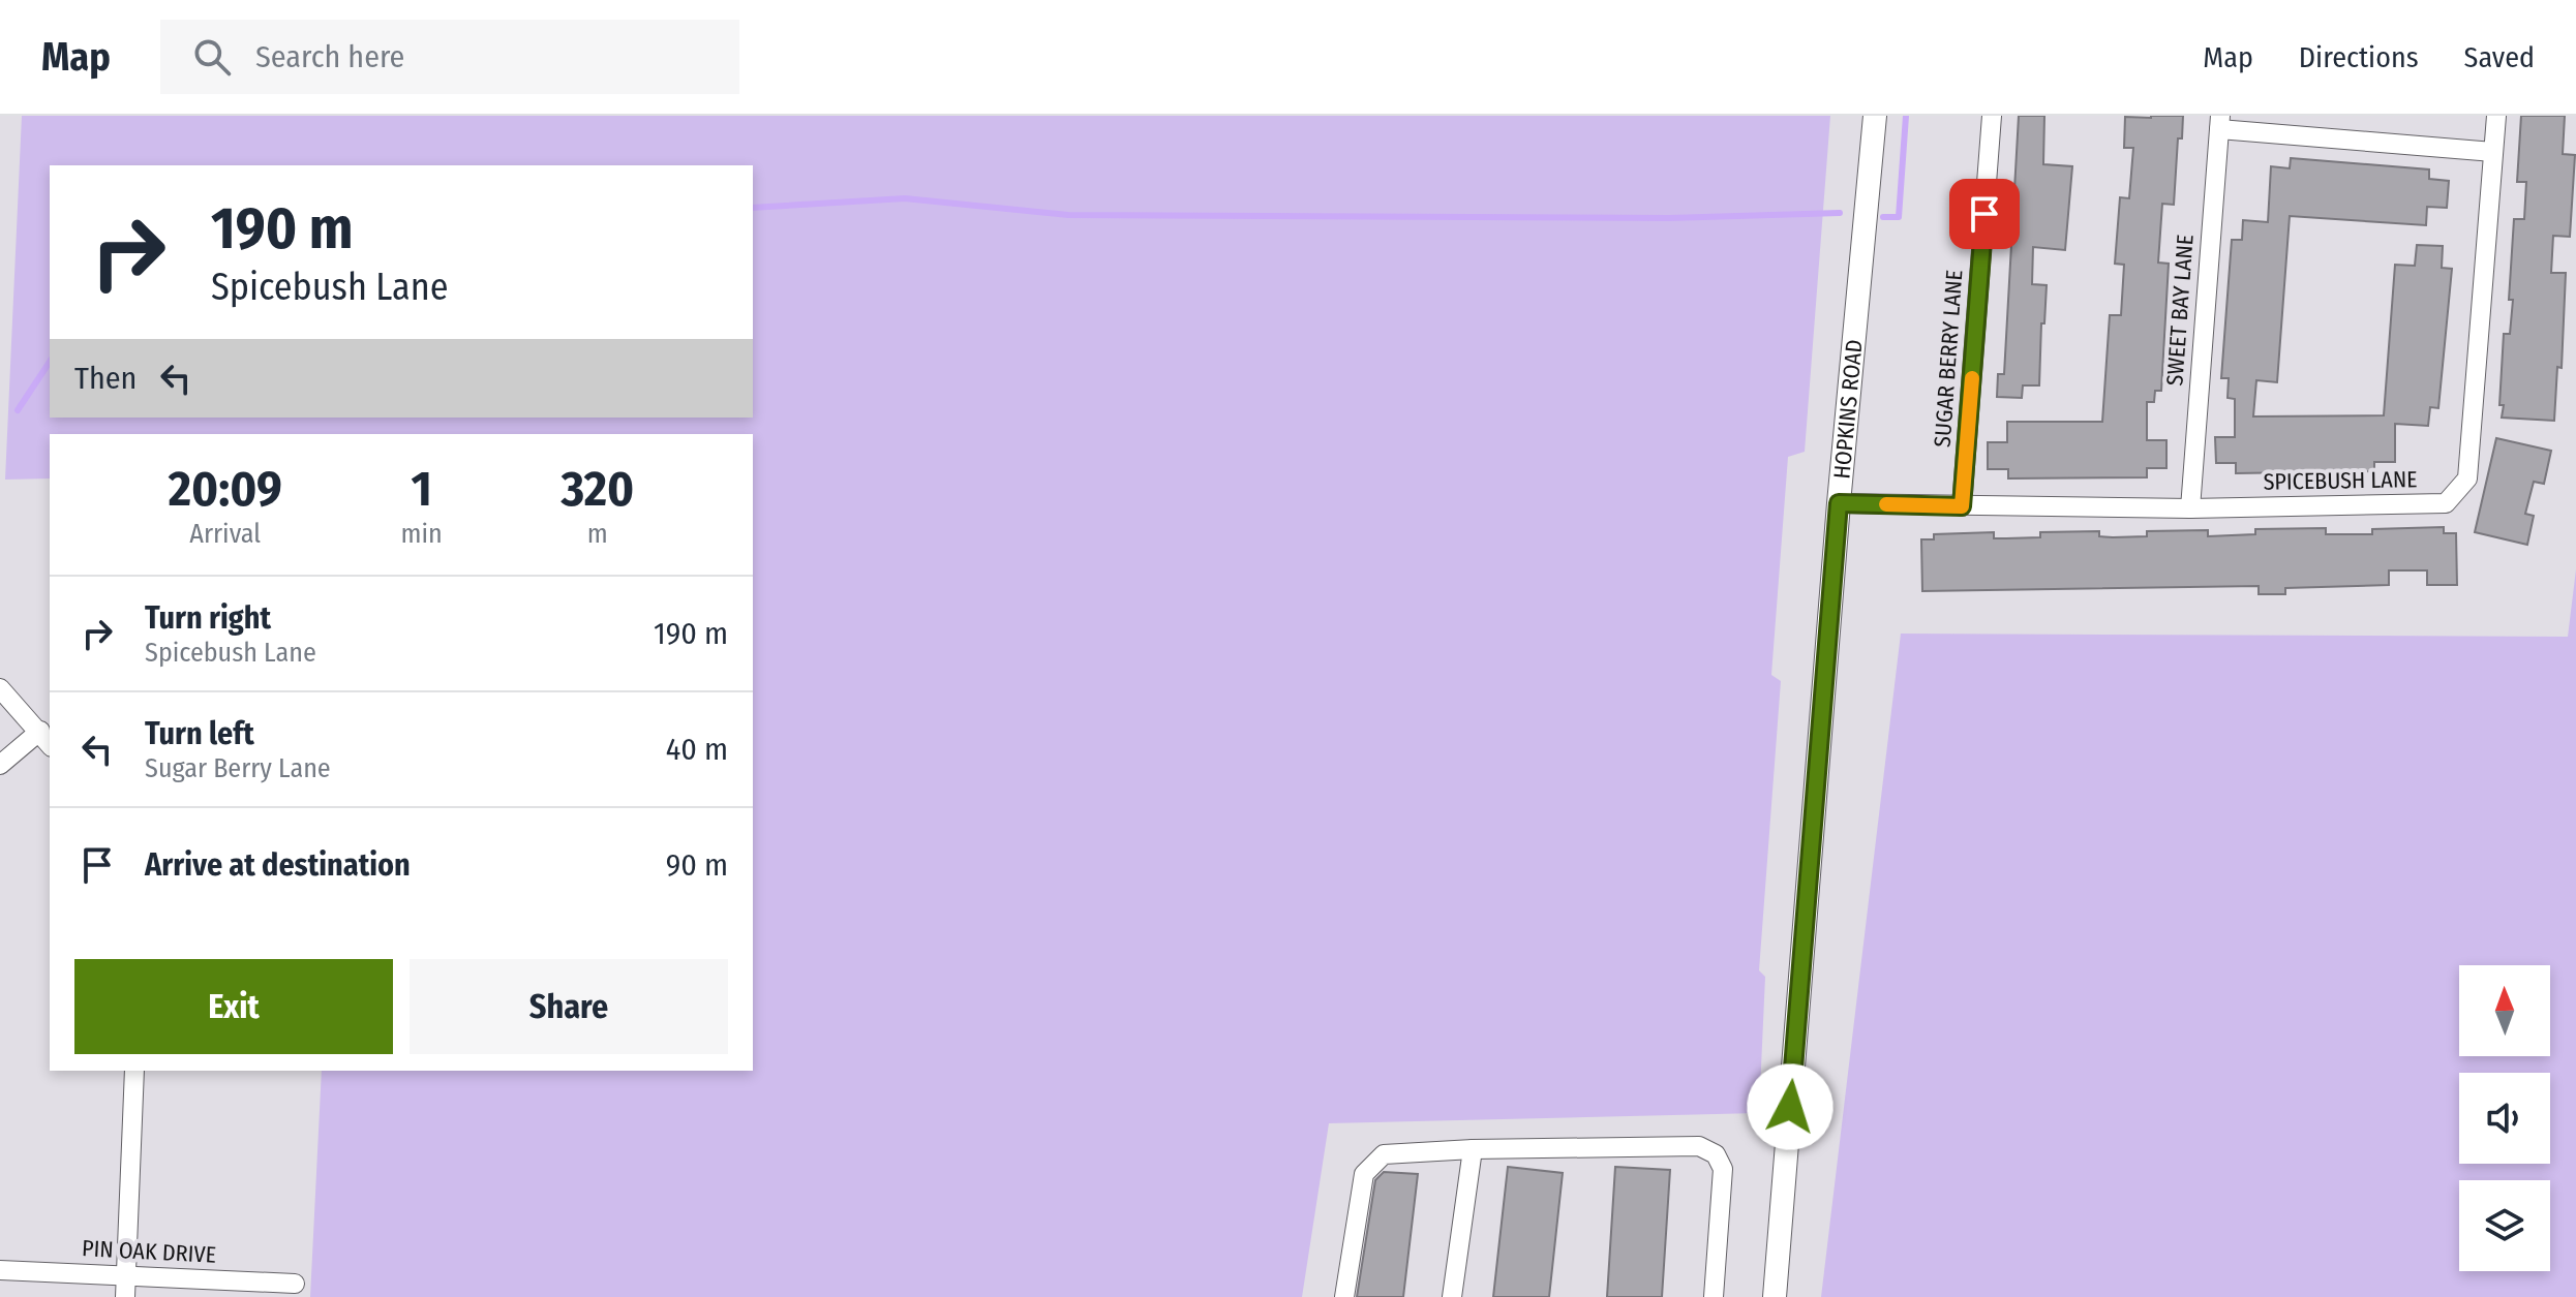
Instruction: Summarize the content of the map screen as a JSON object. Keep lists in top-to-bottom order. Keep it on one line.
{"streets":{"street":["SWEET BAY LANE","SUGAR BERRY LANE","HOPKINS ROAD","SPICEBUSH LANE","PIN OAK DRIVE"]},"crossings":[["SWEET BAY LANE","SPICEBUSH LANE"],["SUGAR BERRY LANE","SPICEBUSH LANE"],["HOPKINS ROAD","SPICEBUSH LANE"]],"north":"top","page":{"header":"Map","search":"Search here","nav":["Map","Directions","Saved"],"turn":["190 m","Spicebush Lane"],"then":"Then","eta":["20:09","Arrival","1","min","320","m"],"list":[{"name":"Turn right","note":"Spicebush Lane","value":"190 m"},{"name":"Turn left","note":"Sugar Berry Lane","value":"40 m"},{"name":"Arrive at destination","value":"90 m"}],"buttons":["Exit","Share"]}}
